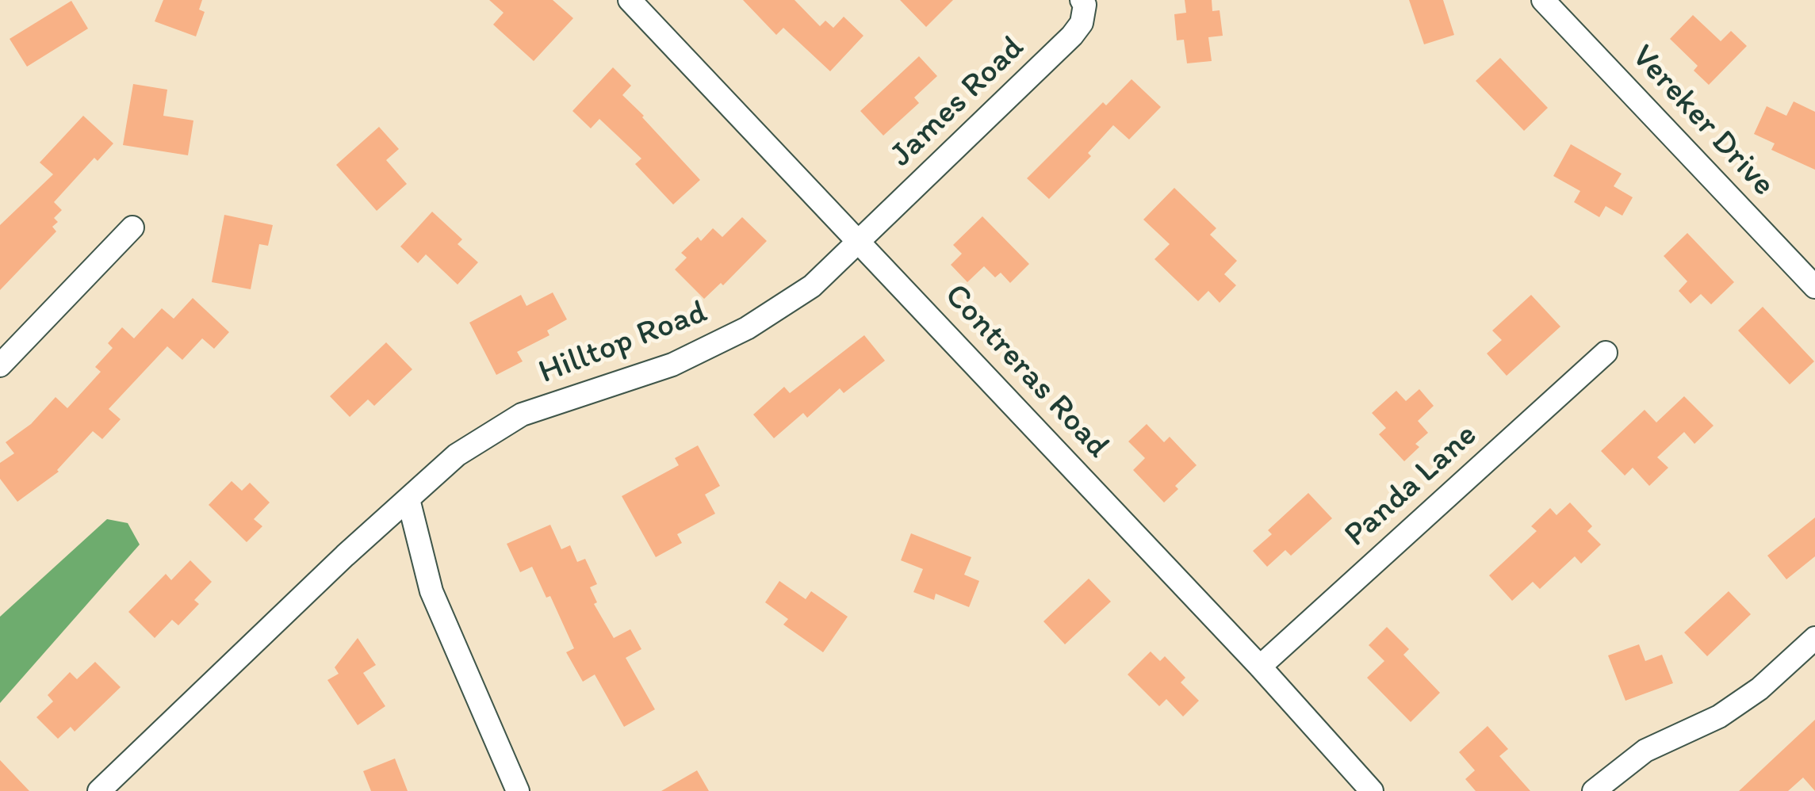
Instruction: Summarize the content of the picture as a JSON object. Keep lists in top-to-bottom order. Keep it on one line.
{"streets":{"street":["James Road","Vereker Drive","Hilltop Road","Contreras Road","Panda Lane"]},"crossings":[["James Road","Hilltop Road"],["James Road","Contreras Road"],["Hilltop Road","Contreras Road"],["Contreras Road","Panda Lane"]]}
